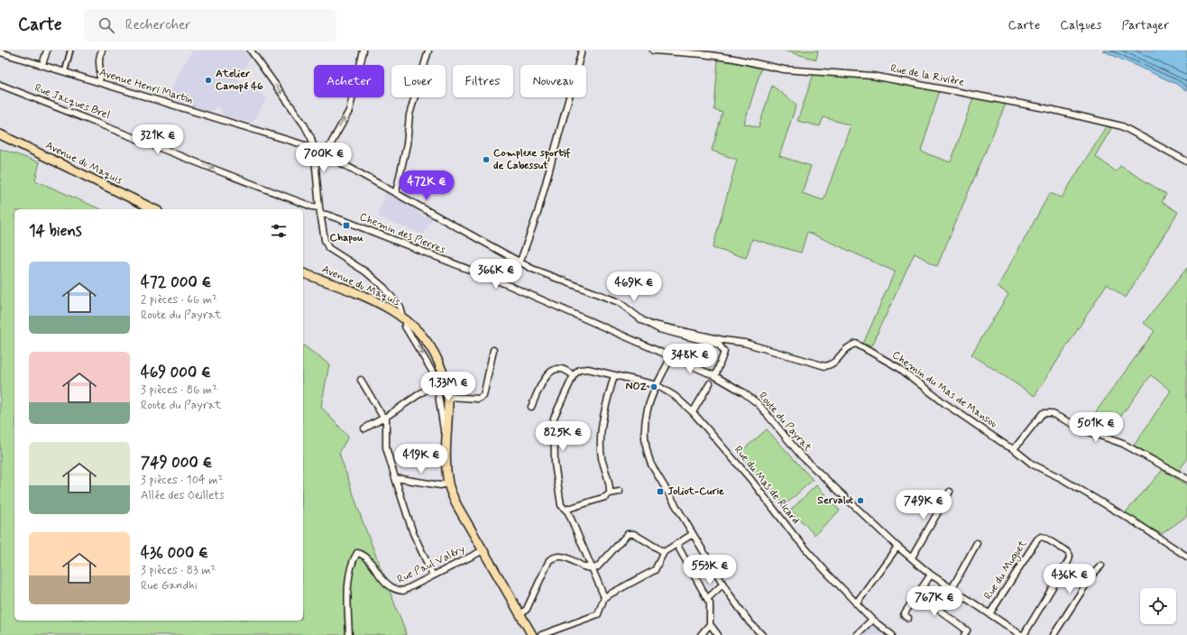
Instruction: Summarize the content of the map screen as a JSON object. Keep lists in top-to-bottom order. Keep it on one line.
{"streets":{"main road":["Avenue du Maquis"],"street":["Rue de la Rivière","Avenue Henri Martin","Rue Jacques Brel","Chemin des Pierres","Chemin du Mas de Mansou","Route du Payrat","Rue du Mas de Ricard","Rue Paul Valéry","Rue du Muguet"]},"crossings":[["Avenue du Maquis","Rue Paul Valéry"],["Chemin des Pierres","Route du Payrat"],["Route du Payrat","Rue du Muguet"]],"one_way":["Rue Jacques Brel"],"places":{"other":["Atelier Canopé 46","Complexe sportif de Cabessut","NOZ","Servalot"],"transit":["Chapou","Joliot-Curie"]},"page":{"header":"Carte","search":"Rechercher","nav":["Carte","Calques","Partager"],"chip":["Acheter","Louer","Filtres","Nouveau"],"price":["321K €","700K €","472K €","366K €","469K €","348K €","1.33M €","501K €","825K €","419K €","749K €","553K €","436K €","767K €"],"heading":"14 biens","list":[{"name":"472 000 €","note":"2 pièces · 66 m² · Route du Payrat"},{"name":"469 000 €","note":"3 pièces · 86 m² · Route du Payrat"},{"name":"749 000 €","note":"3 pièces · 104 m² · Allée des Oeillets"},{"name":"436 000 €","note":"3 pièces · 83 m² · Rue Gandhi"}]}}
